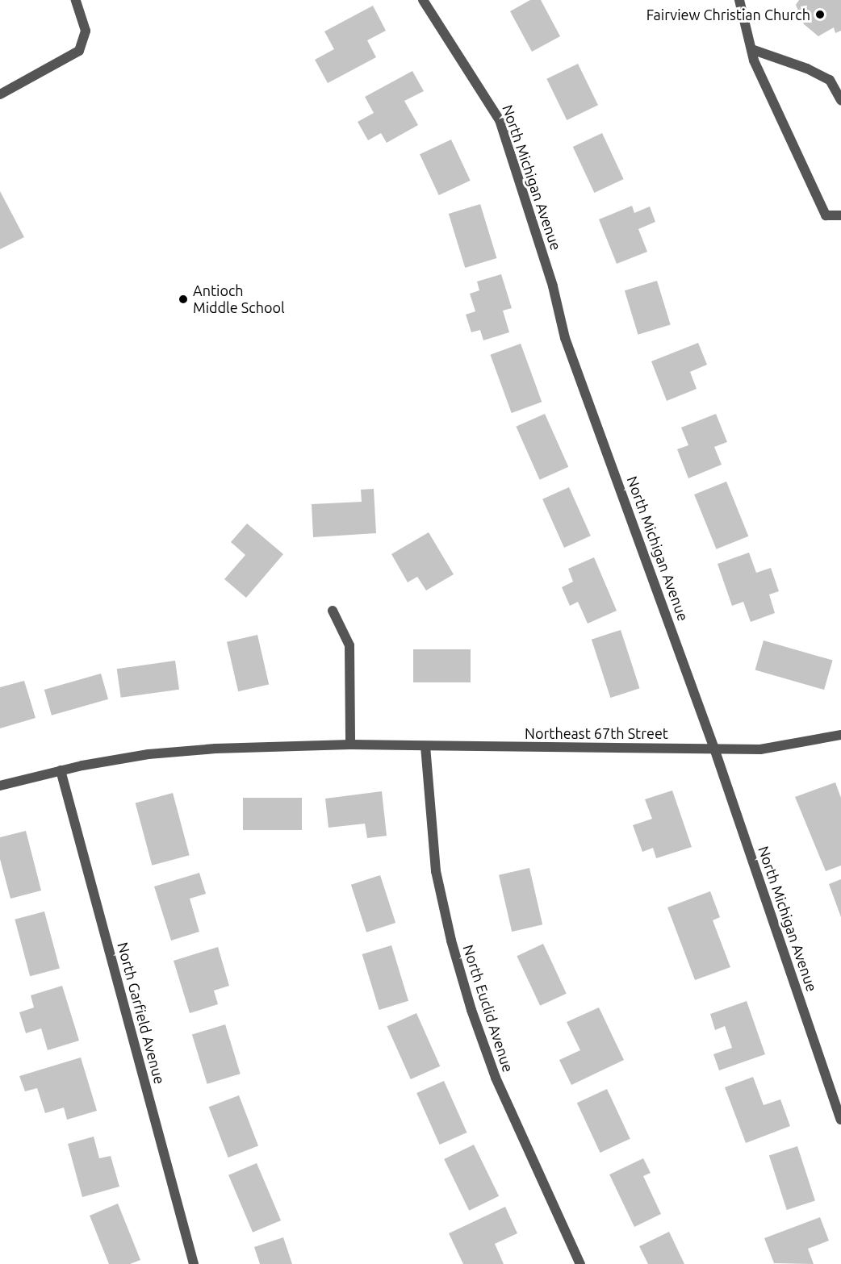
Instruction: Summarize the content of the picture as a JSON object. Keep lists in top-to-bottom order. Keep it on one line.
{"streets":{"street":["North Michigan Avenue","Northeast 67th Street","North Euclid Avenue","North Garfield Avenue"]},"crossings":[["North Michigan Avenue","Northeast 67th Street"],["Northeast 67th Street","North Euclid Avenue"],["Northeast 67th Street","North Garfield Avenue"]],"places":["Fairview Christian Church","Antioch Middle School"]}
